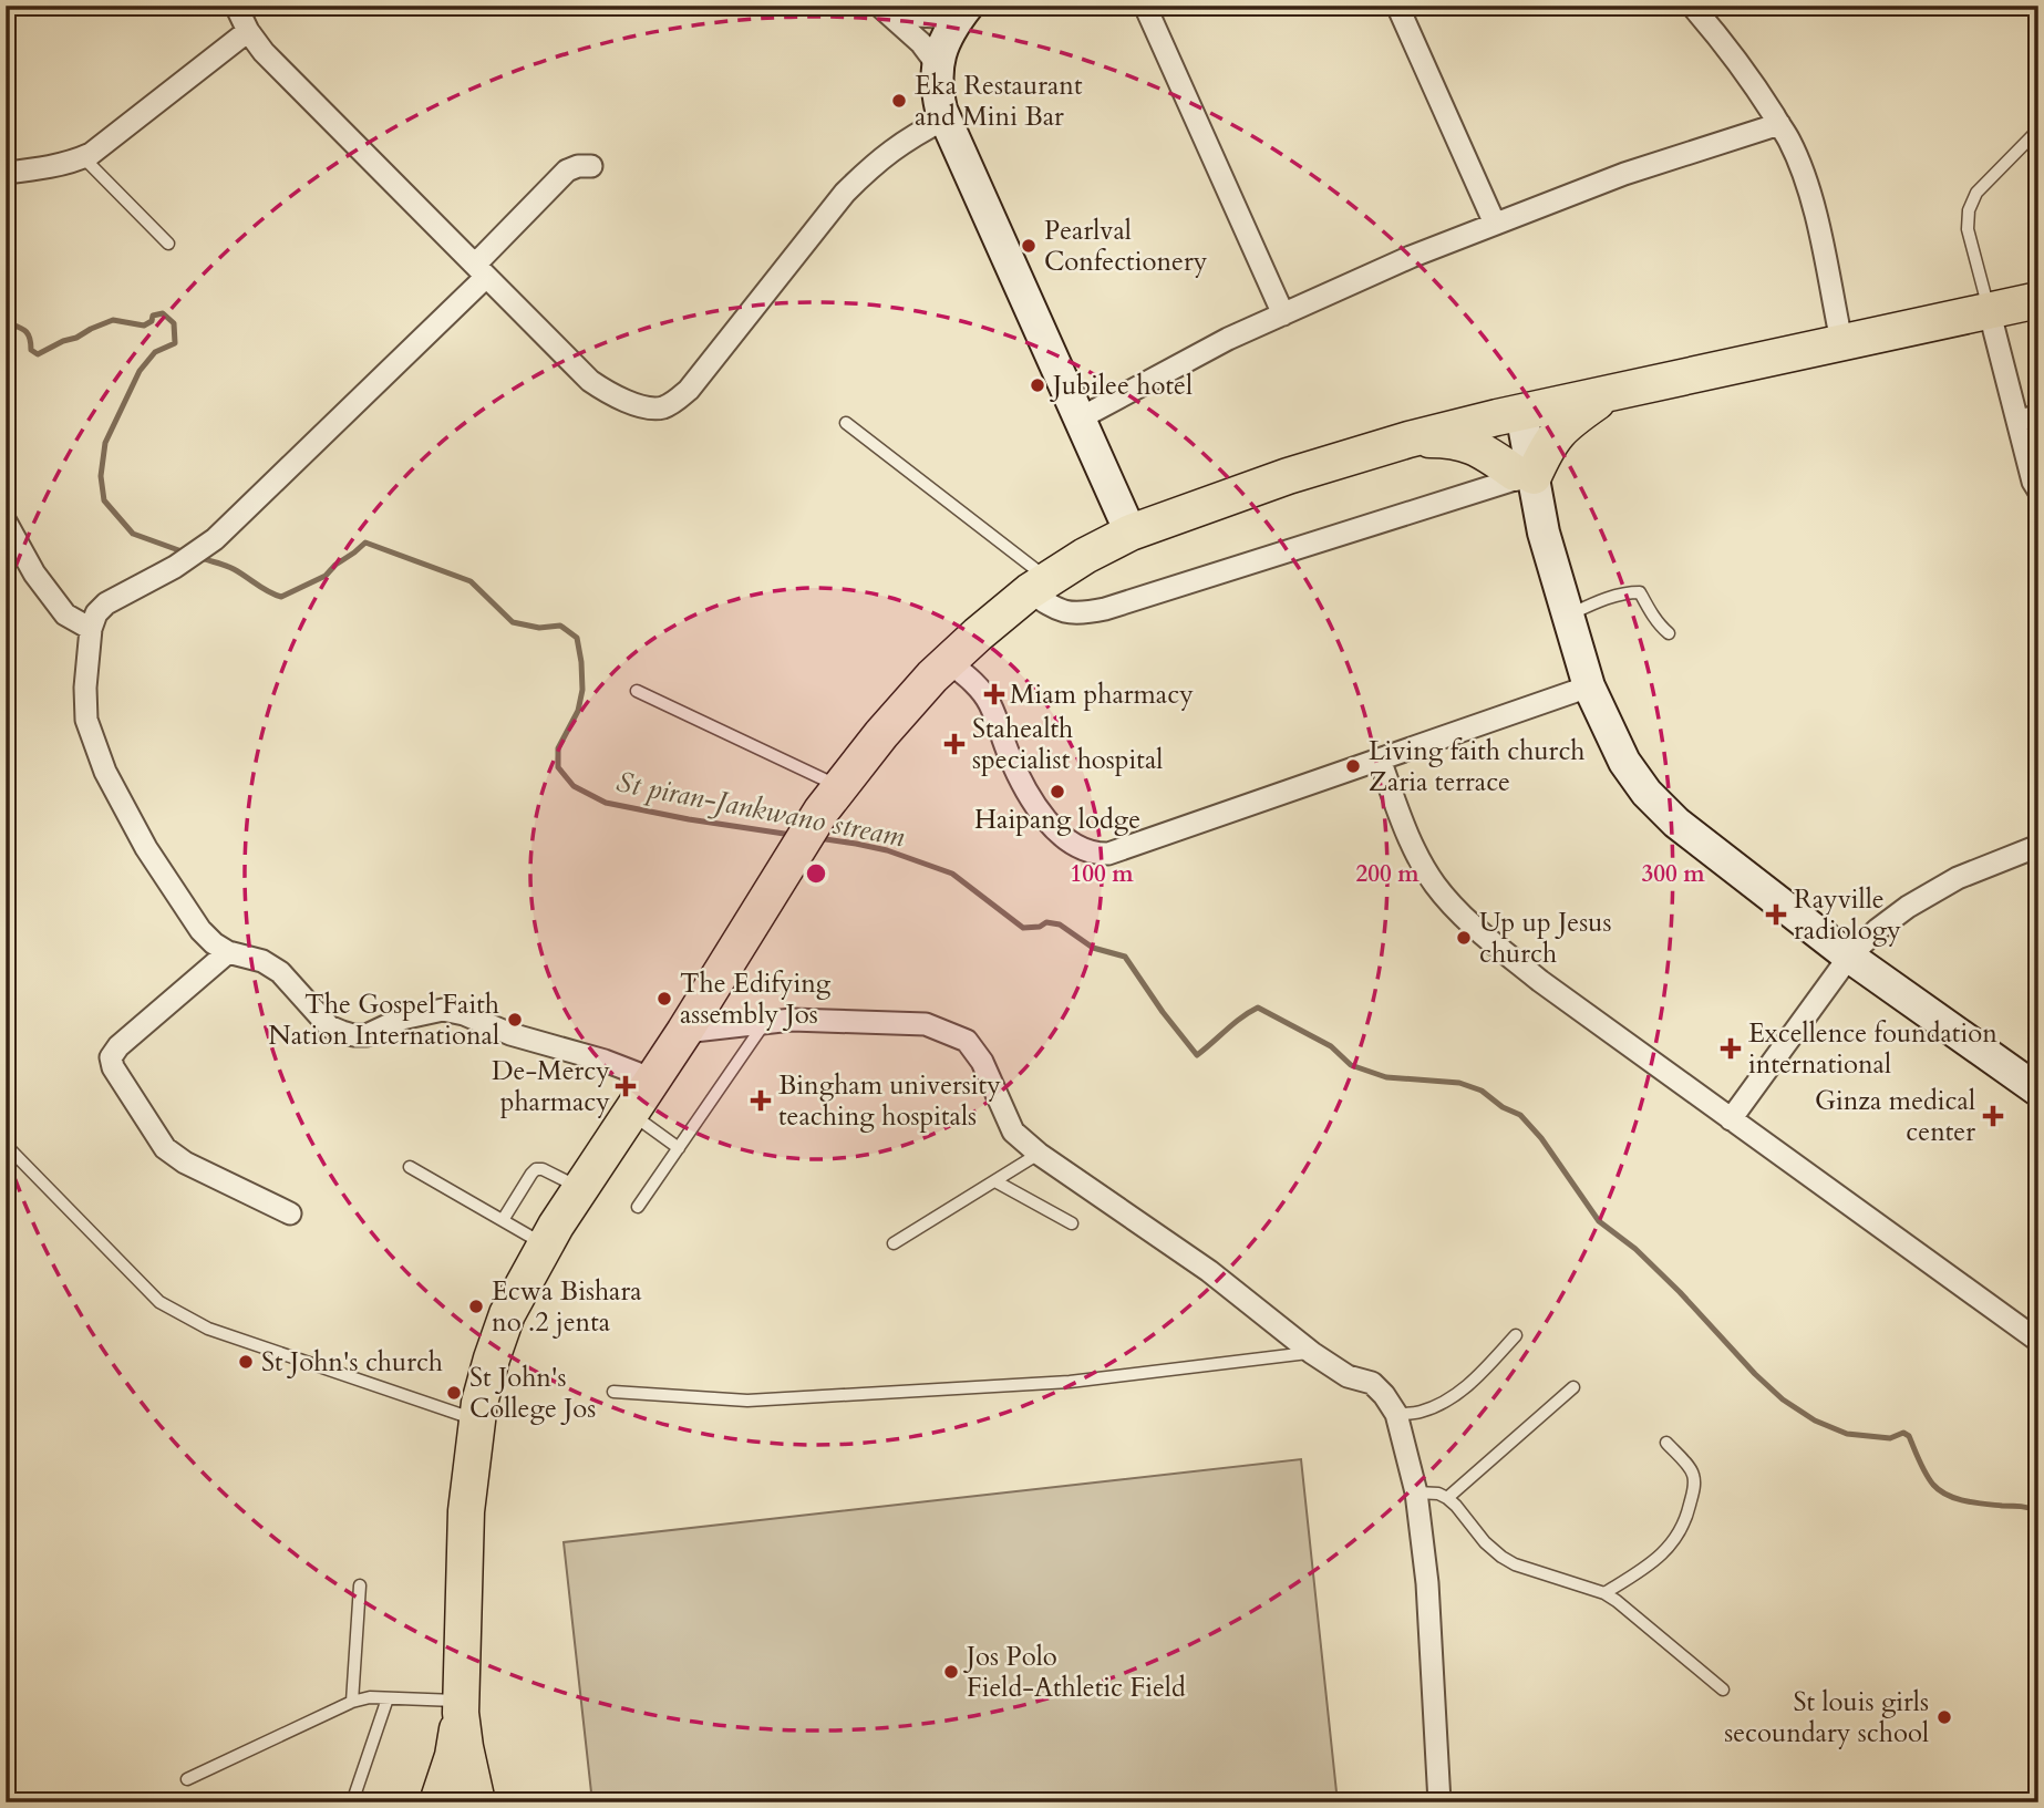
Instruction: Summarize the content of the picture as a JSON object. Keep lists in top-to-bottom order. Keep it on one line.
{"water":["St piran-Jankwano stream"],"places":{"other":["Eka Restaurant and Mini Bar","Pearlval Confectionery","Jubilee hotel","Living faith church Zaria terrace","Haipang lodge","Up up Jesus church","The Edifying assembly Jos","The Gospel Faith Nation International","Ecwa Bishara no .2 jenta","St John's church","St John's College Jos","Jos Polo Field-Athletic Field","St louis girls secoundary school"],"health":["Miam pharmacy","Stahealth specialist hospital","Rayville radiology","Excellence foundation international","De-Mercy pharmacy","Bingham university teaching hospitals","Ginza medical center"]},"rings":["100 m","200 m","300 m"]}
